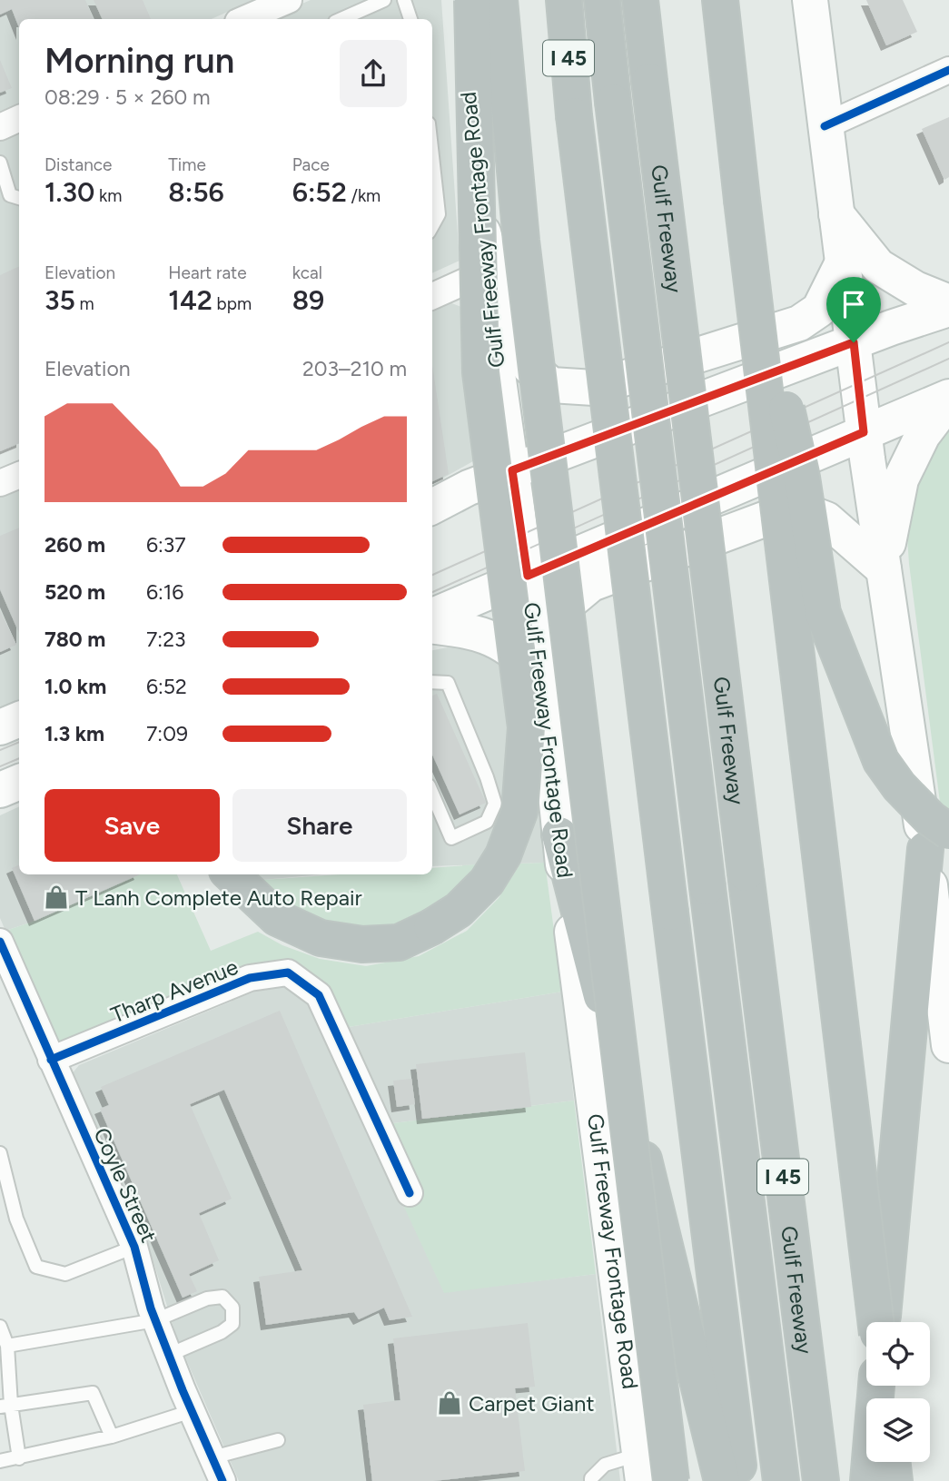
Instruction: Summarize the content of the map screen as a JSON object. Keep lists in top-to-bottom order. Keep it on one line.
{"streets":{"highway":["I 45","Gulf Freeway"],"main road":["Gulf Freeway Frontage Road"],"street":["Tharp Avenue","Coyle Street"]},"crossings":[["Tharp Avenue","Coyle Street"]],"places":{"shop":["T Lanh Complete Auto Repair","Carpet Giant"]},"page":{"heading":["Morning run","08:29 · 5 × 260 m"],"stats":[["Distance","1.30 km"],["Time","8:56"],["Pace","6:52 /km"],["Elevation","35 m"],["Heart rate","142 bpm"],["kcal","89"]],"chart":["Elevation","203–210 m"],"list":[{"name":"260 m","note":"6:37"},{"name":"520 m","note":"6:16"},{"name":"780 m","note":"7:23"},{"name":"1.0 km","note":"6:52"},{"name":"1.3 km","note":"7:09"}],"buttons":["Save","Share"]}}
